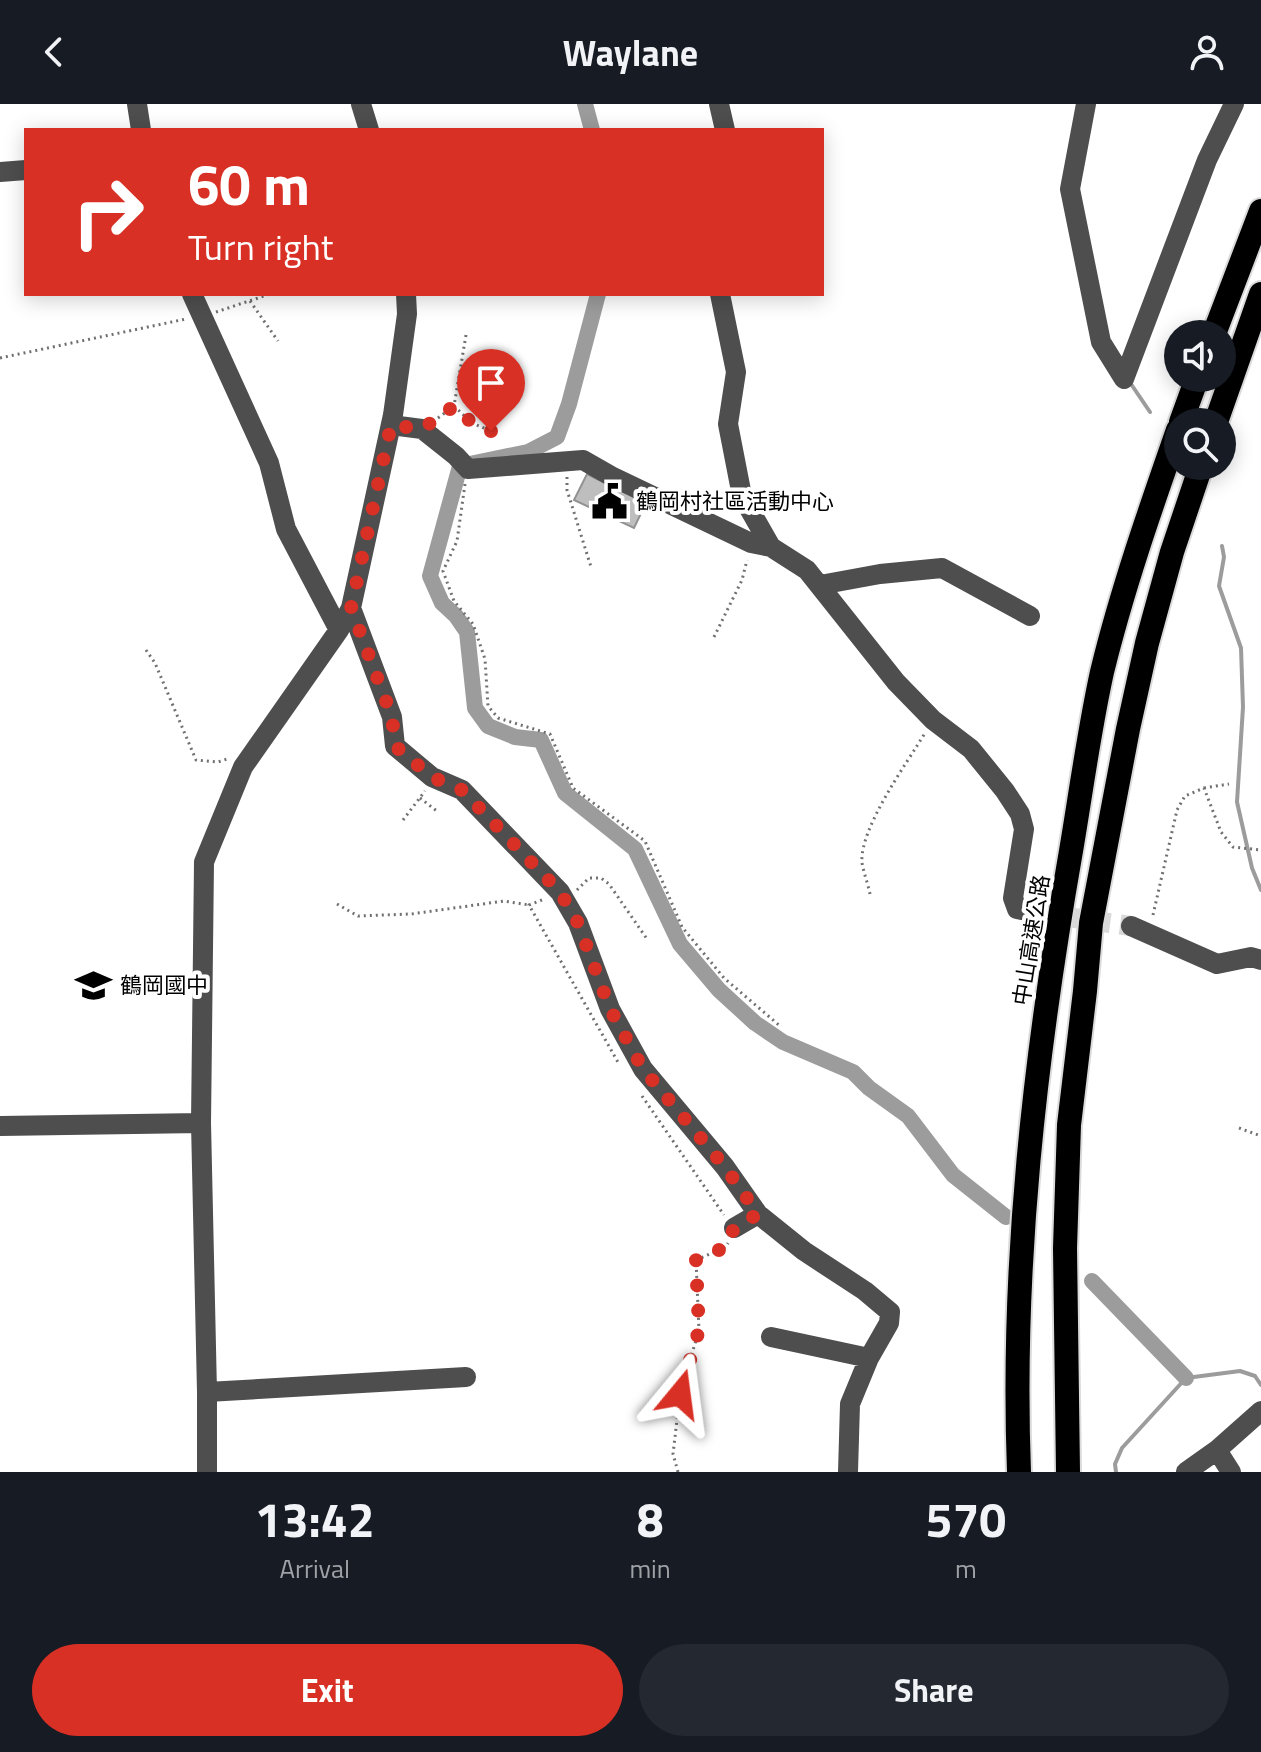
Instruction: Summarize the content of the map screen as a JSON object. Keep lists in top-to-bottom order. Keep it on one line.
{"streets":{"highway":["中山高速公路"]},"places":{"public building":["鶴岡村社區活動中心"],"school or university":["鶴岡國中"]},"page":{"header":"Waylane","turn":["60 m","Turn right"],"eta":["13:42","Arrival","8","min","570","m"],"buttons":["Exit","Share"]}}
